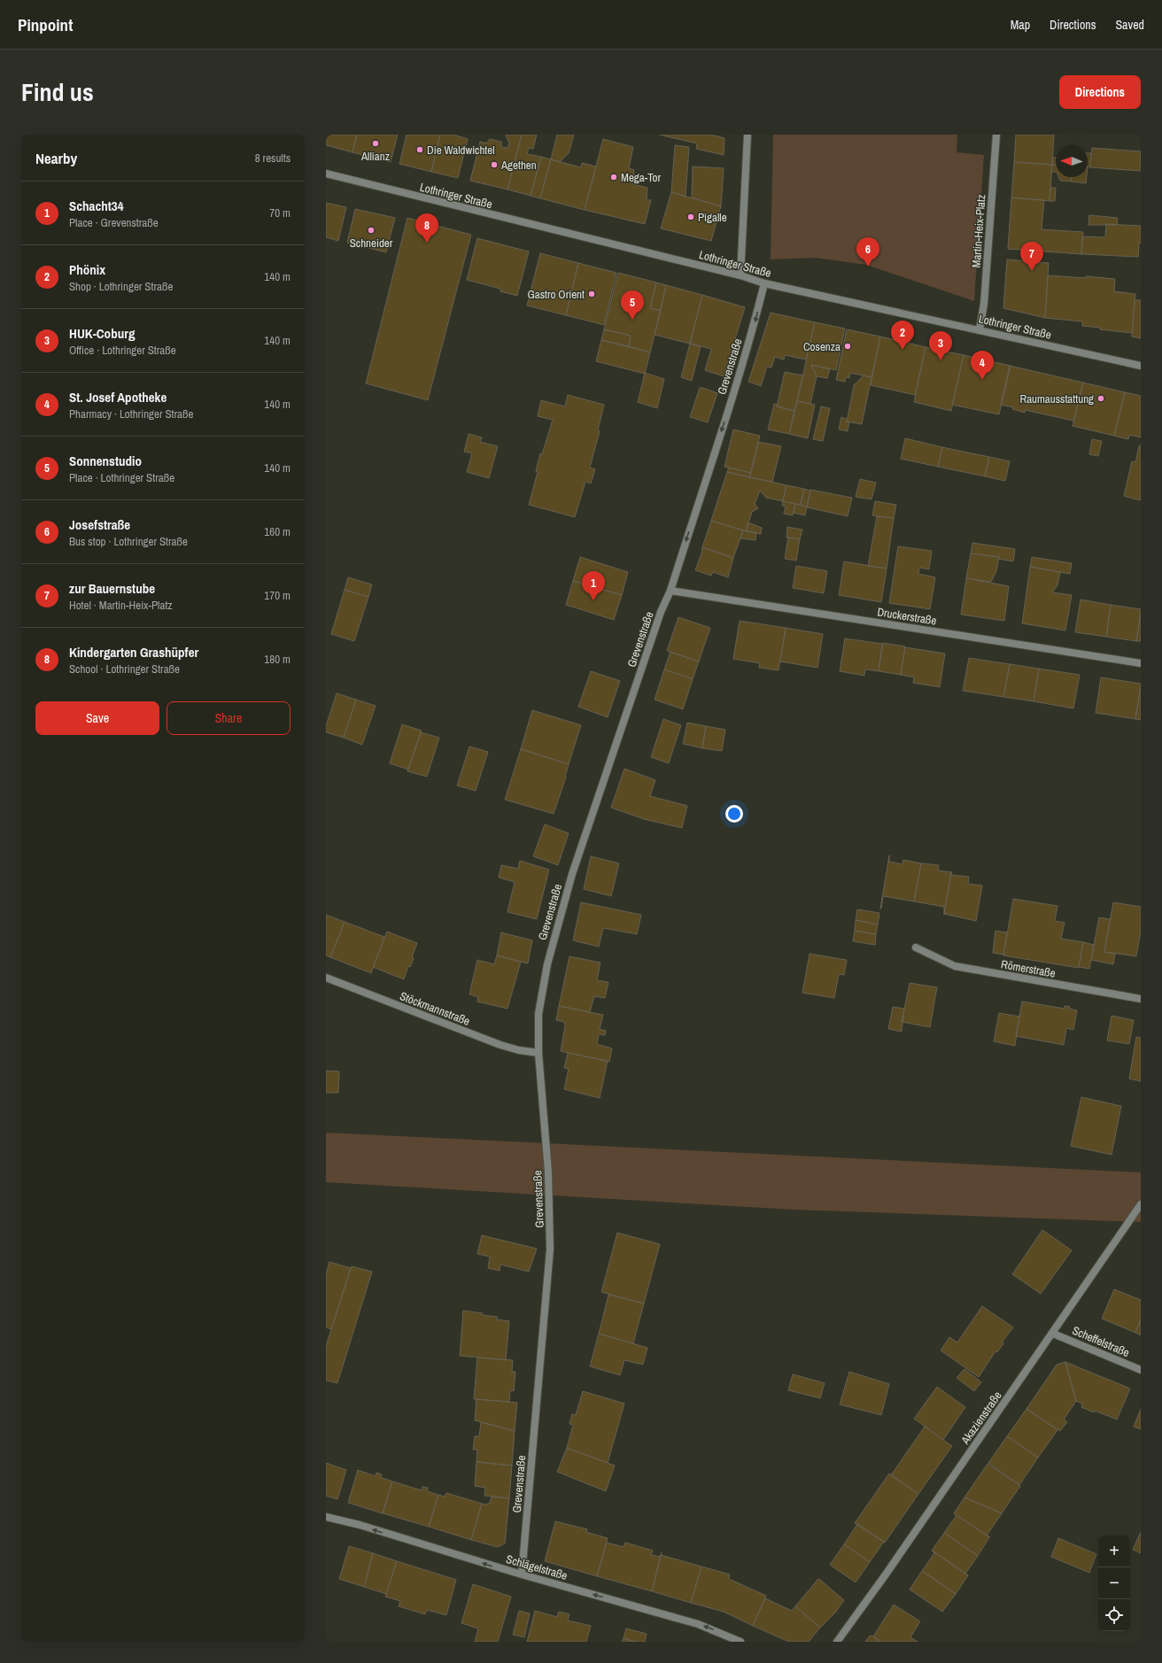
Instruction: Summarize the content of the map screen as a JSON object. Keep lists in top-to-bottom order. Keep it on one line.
{"streets":{"street":["Lothringer Straße","Martin-Heix-Platz","Grevenstraße","Druckerstraße","Römerstraße","Stöckmannstraße","Scheffelstraße","Akazienstraße","Schlägelstraße"]},"crossings":[["Lothringer Straße","Martin-Heix-Platz"],["Lothringer Straße","Grevenstraße"],["Grevenstraße","Druckerstraße"],["Grevenstraße","Stöckmannstraße"],["Grevenstraße","Schlägelstraße"],["Scheffelstraße","Akazienstraße"]],"one_way":["Schlägelstraße"],"places":["Allianz","Die Waldwichtel","Agethen","Mega-Tor","Pigalle","Schneider","Gastro Orient","Cosenza","Raumausstattung"],"north":"left","page":{"header":"Pinpoint","nav":["Map","Directions","Saved"],"title":"Find us","buttons":["Directions",["Save","Share"]],"heading":["Nearby","8 results"],"list":[{"mark":"1","name":"Schacht34","note":"Place · Grevenstraße","value":"70 m"},{"mark":"2","name":"Phönix","note":"Shop · Lothringer Straße","value":"140 m"},{"mark":"3","name":"HUK-Coburg","note":"Office · Lothringer Straße","value":"140 m"},{"mark":"4","name":"St. Josef Apotheke","note":"Pharmacy · Lothringer Straße","value":"140 m"},{"mark":"5","name":"Sonnenstudio","note":"Place · Lothringer Straße","value":"140 m"},{"mark":"6","name":"Josefstraße","note":"Bus stop · Lothringer Straße","value":"160 m"},{"mark":"7","name":"zur Bauernstube","note":"Hotel · Martin-Heix-Platz","value":"170 m"},{"mark":"8","name":"Kindergarten Grashüpfer","note":"School · Lothringer Straße","value":"180 m"}],"pins":["8","6","7","5","2","3","4","1"],"map_buttons":["+","−"]}}
